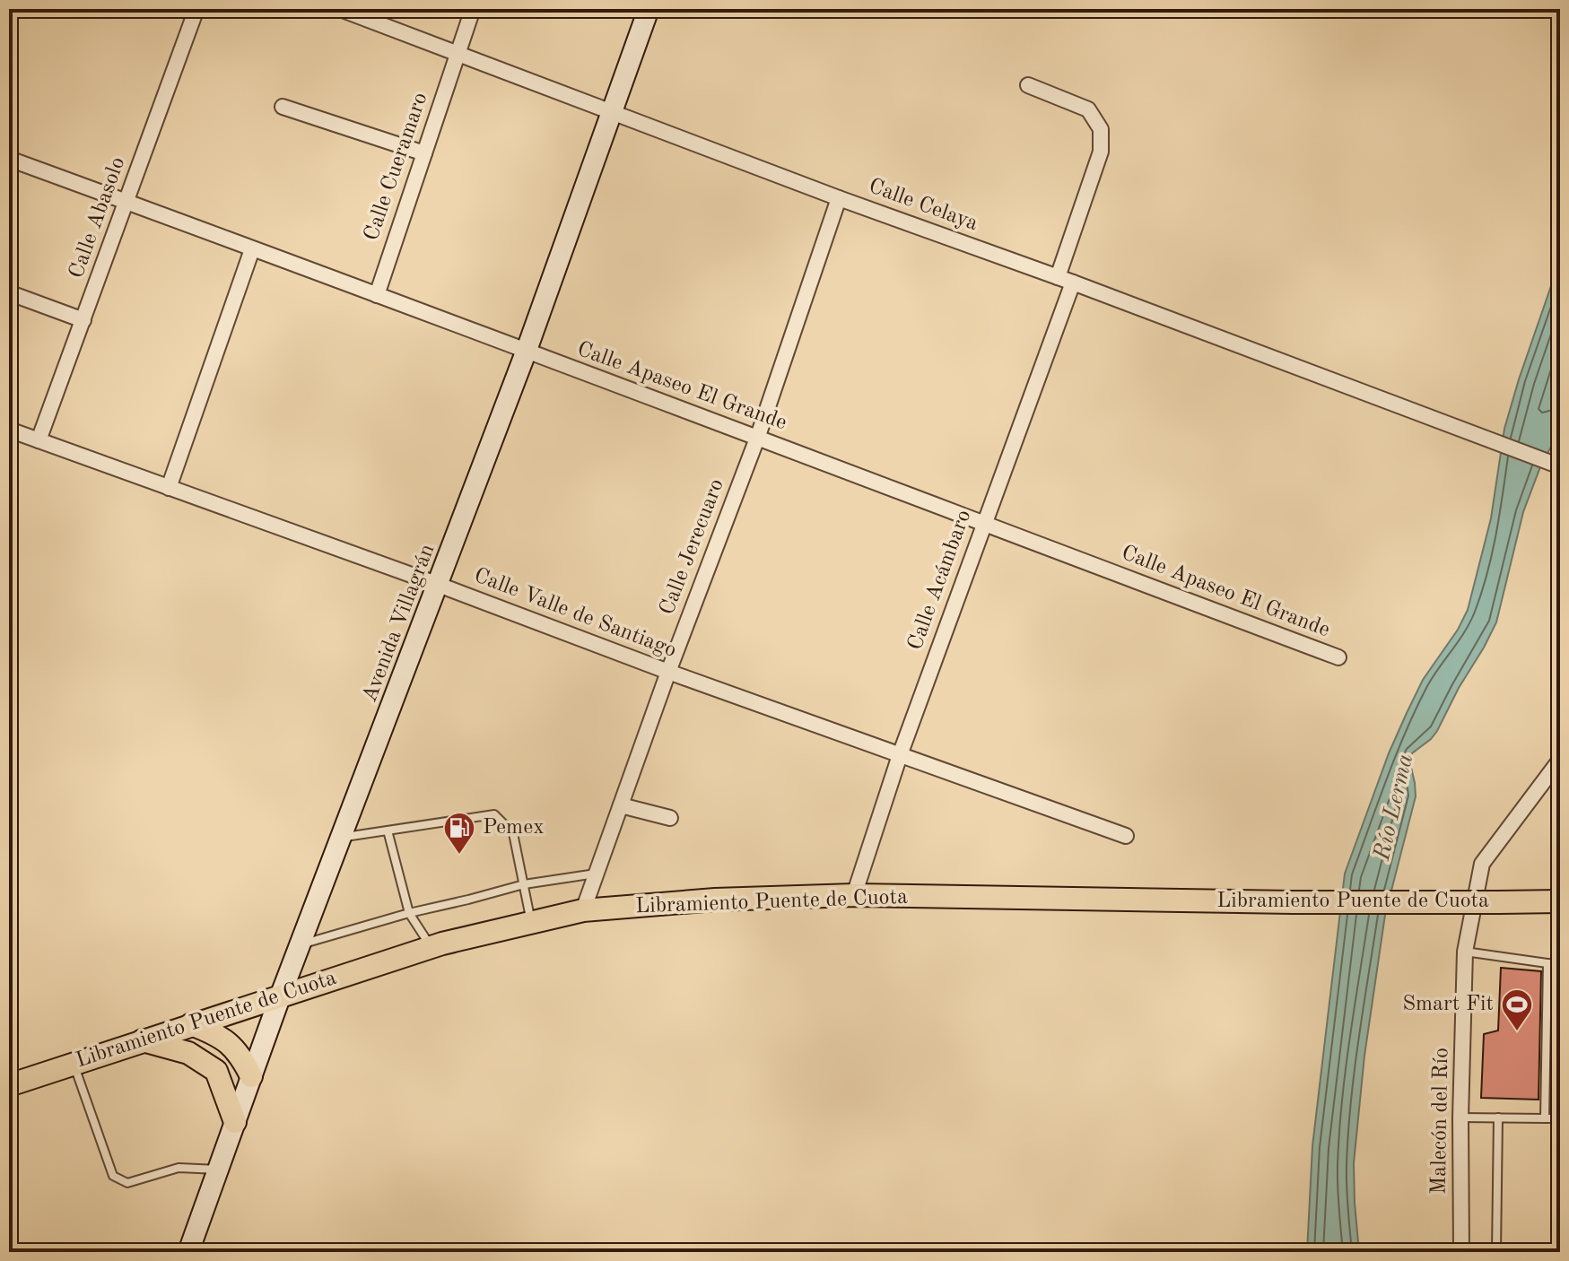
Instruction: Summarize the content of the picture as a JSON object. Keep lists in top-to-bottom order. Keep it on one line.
{"streets":{"main road":["Libramiento Puente de Cuota"],"street":["Calle Cueramaro","Calle Celaya","Calle Abasolo","Calle Apaseo El Grande","Calle Jerecuaro","Calle Acámbaro","Calle Valle de Santiago","Avenida Villagrán","Malecón del Río"]},"crossings":[["Calle Cueramaro","Calle Celaya"],["Calle Cueramaro","Calle Apaseo El Grande"],["Calle Celaya","Calle Jerecuaro"],["Calle Celaya","Calle Acámbaro"],["Calle Celaya","Avenida Villagrán"],["Calle Abasolo","Calle Apaseo El Grande"],["Calle Abasolo","Calle Valle de Santiago"],["Calle Apaseo El Grande","Calle Jerecuaro"],["Calle Apaseo El Grande","Calle Acámbaro"],["Calle Apaseo El Grande","Avenida Villagrán"],["Calle Jerecuaro","Calle Valle de Santiago"],["Calle Jerecuaro","Libramiento Puente de Cuota"],["Calle Acámbaro","Calle Valle de Santiago"],["Calle Acámbaro","Libramiento Puente de Cuota"],["Calle Valle de Santiago","Avenida Villagrán"],["Avenida Villagrán","Libramiento Puente de Cuota"]],"water":["Río Lerma"],"places":{"fuel station":["Pemex"],"sports":["Smart Fit"]}}
